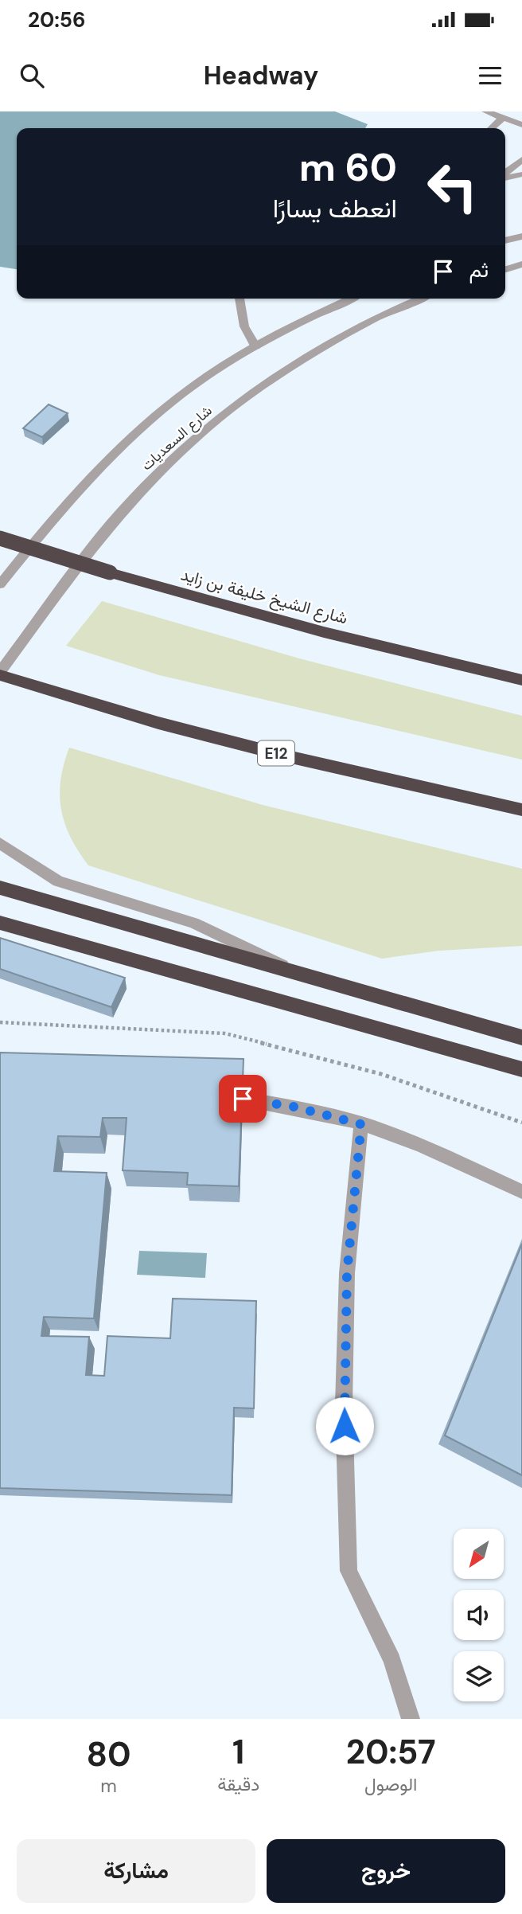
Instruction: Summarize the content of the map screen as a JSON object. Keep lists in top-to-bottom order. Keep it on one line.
{"streets":{"highway":["شارع الشيخ خليفة بن زايد","E12"],"street":["شارع السعديات"]},"crossings":[["شارع السعديات","E12"]],"north":"bottom left","page":{"status":"20:56","header":"Headway","turn":["60 m","انعطف يسارًا"],"then":"ثم","eta":["20:57","الوصول","1","دقيقة","80","m"],"buttons":["خروج","مشاركة"]}}
